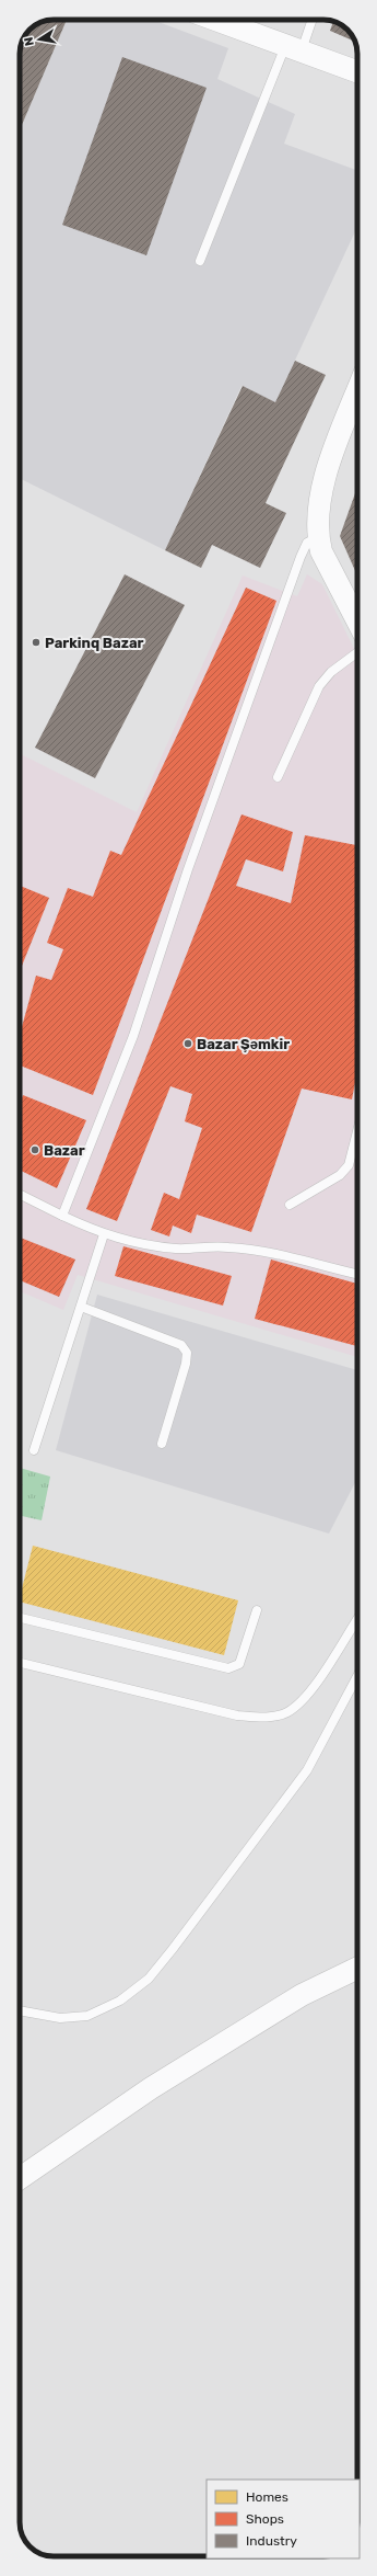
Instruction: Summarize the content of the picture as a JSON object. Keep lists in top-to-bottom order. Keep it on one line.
{"places":["Parkinq Bazar","Bazar Şəmkir","Bazar"],"legend":["Homes","Shops","Industry"],"north":"left"}
